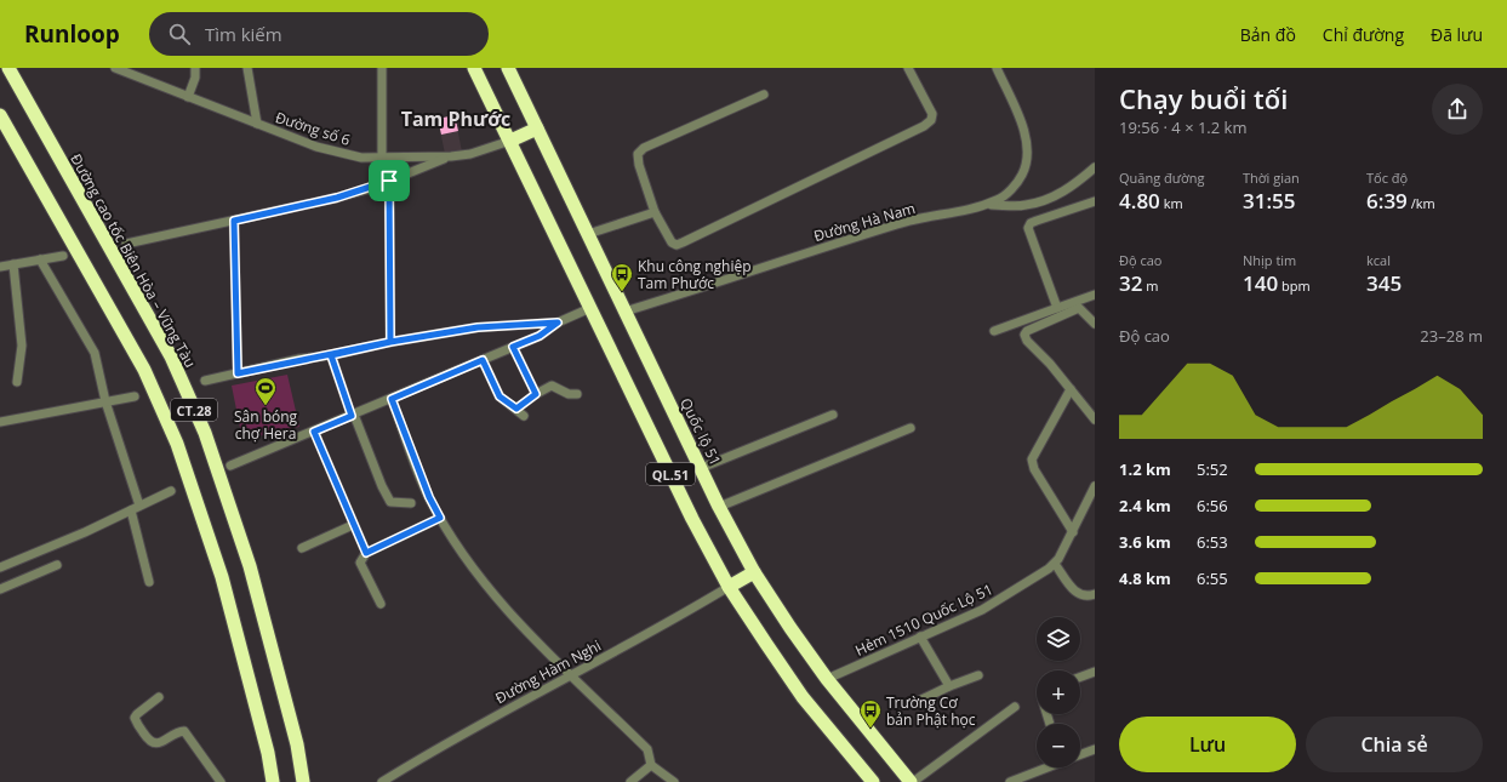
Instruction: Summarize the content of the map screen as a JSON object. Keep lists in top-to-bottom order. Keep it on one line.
{"streets":{"highway":["Đường cao tốc Biên Hòa – Vũng Tàu","CT.28","Quốc lộ 51","QL.51"],"street":["Đường số 6","Đường Hà Nam","Hẻm 1510 Quốc Lộ 51","Đường Hàm Nghi"]},"crossings":[["Đường số 6","QL.51"],["Đường Hà Nam","Quốc lộ 51"],["Quốc lộ 51","Hẻm 1510 Quốc Lộ 51"],["QL.51","Đường Hàm Nghi"]],"districts":["Tam Phước"],"places":{"bus stop":["Khu công nghiệp Tam Phước","Trường Cơ bản Phật học"],"sports":["Sân bóng chợ Hera"]},"page":{"header":"Runloop","search":"Tìm kiếm","nav":["Bản đồ","Chỉ đường","Đã lưu"],"heading":["Chạy buổi tối","19:56 · 4 × 1.2 km"],"stats":[["Quãng đường","4.80 km"],["Thời gian","31:55"],["Tốc độ","6:39 /km"],["Độ cao","32 m"],["Nhịp tim","140 bpm"],["kcal","345"]],"chart":["Độ cao","23–28 m"],"list":[{"name":"1.2 km","note":"5:52"},{"name":"2.4 km","note":"6:56"},{"name":"3.6 km","note":"6:53"},{"name":"4.8 km","note":"6:55"}],"map_buttons":["+","−"],"buttons":["Lưu","Chia sẻ"]}}
